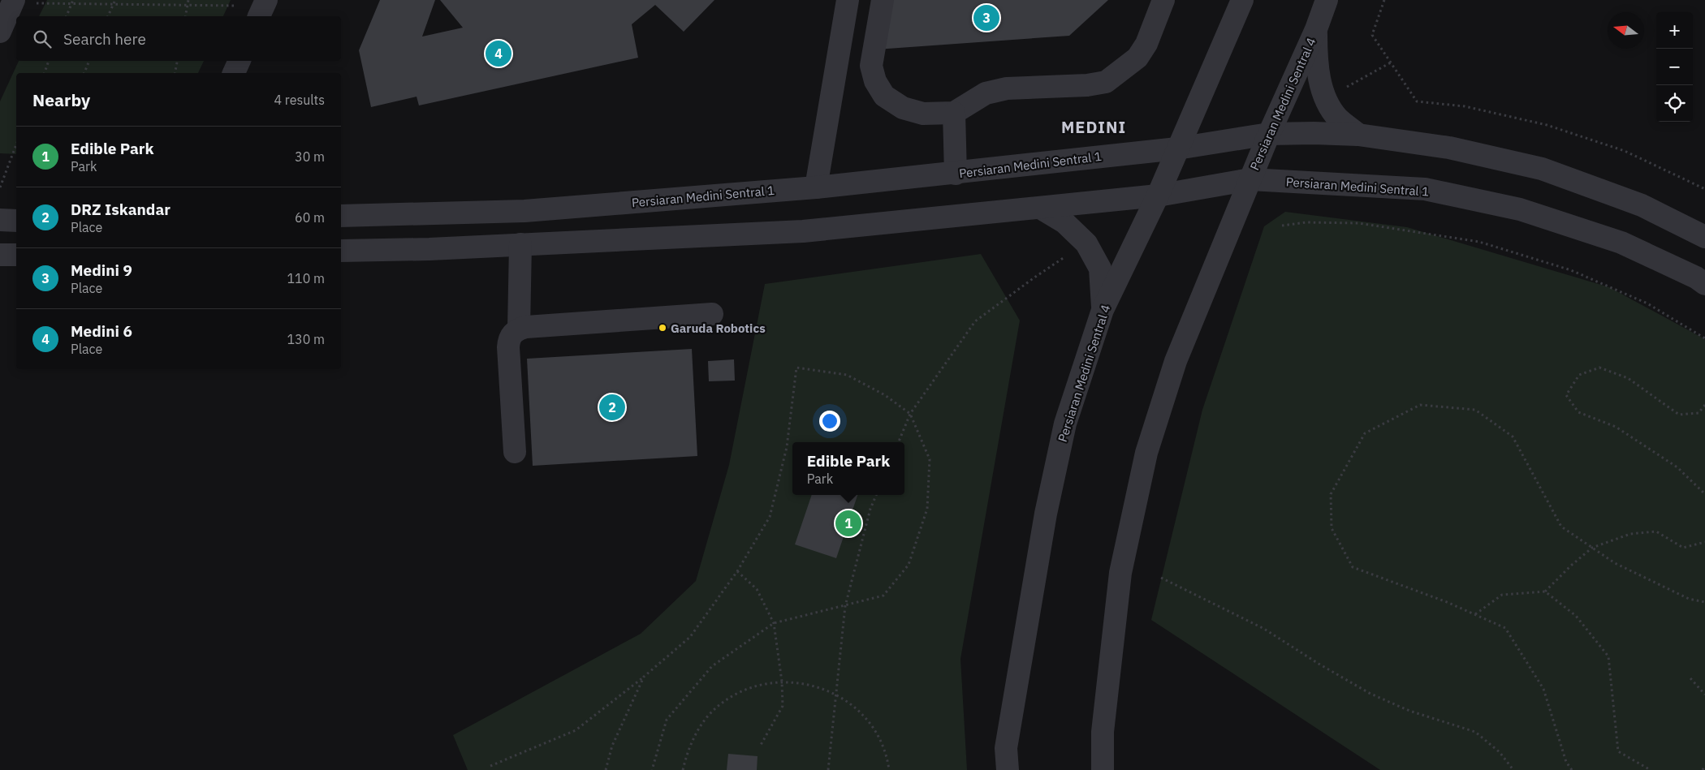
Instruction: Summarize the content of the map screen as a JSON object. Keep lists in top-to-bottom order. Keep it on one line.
{"streets":{"street":["Persiaran Medini Sentral 4","Persiaran Medini Sentral 1"]},"crossings":[["Persiaran Medini Sentral 4","Persiaran Medini Sentral 1"]],"districts":["MEDINI"],"places":["Garuda Robotics"],"north":"left","page":{"pins":["3","4","2","1"],"map_buttons":["+","−"],"search":"Search here","heading":["Nearby","4 results"],"list":[{"mark":"1","name":"Edible Park","note":"Park","value":"30 m"},{"mark":"2","name":"DRZ Iskandar","note":"Place","value":"60 m"},{"mark":"3","name":"Medini 9","note":"Place","value":"110 m"},{"mark":"4","name":"Medini 6","note":"Place","value":"130 m"}],"popup":["Edible Park","Park"]}}
